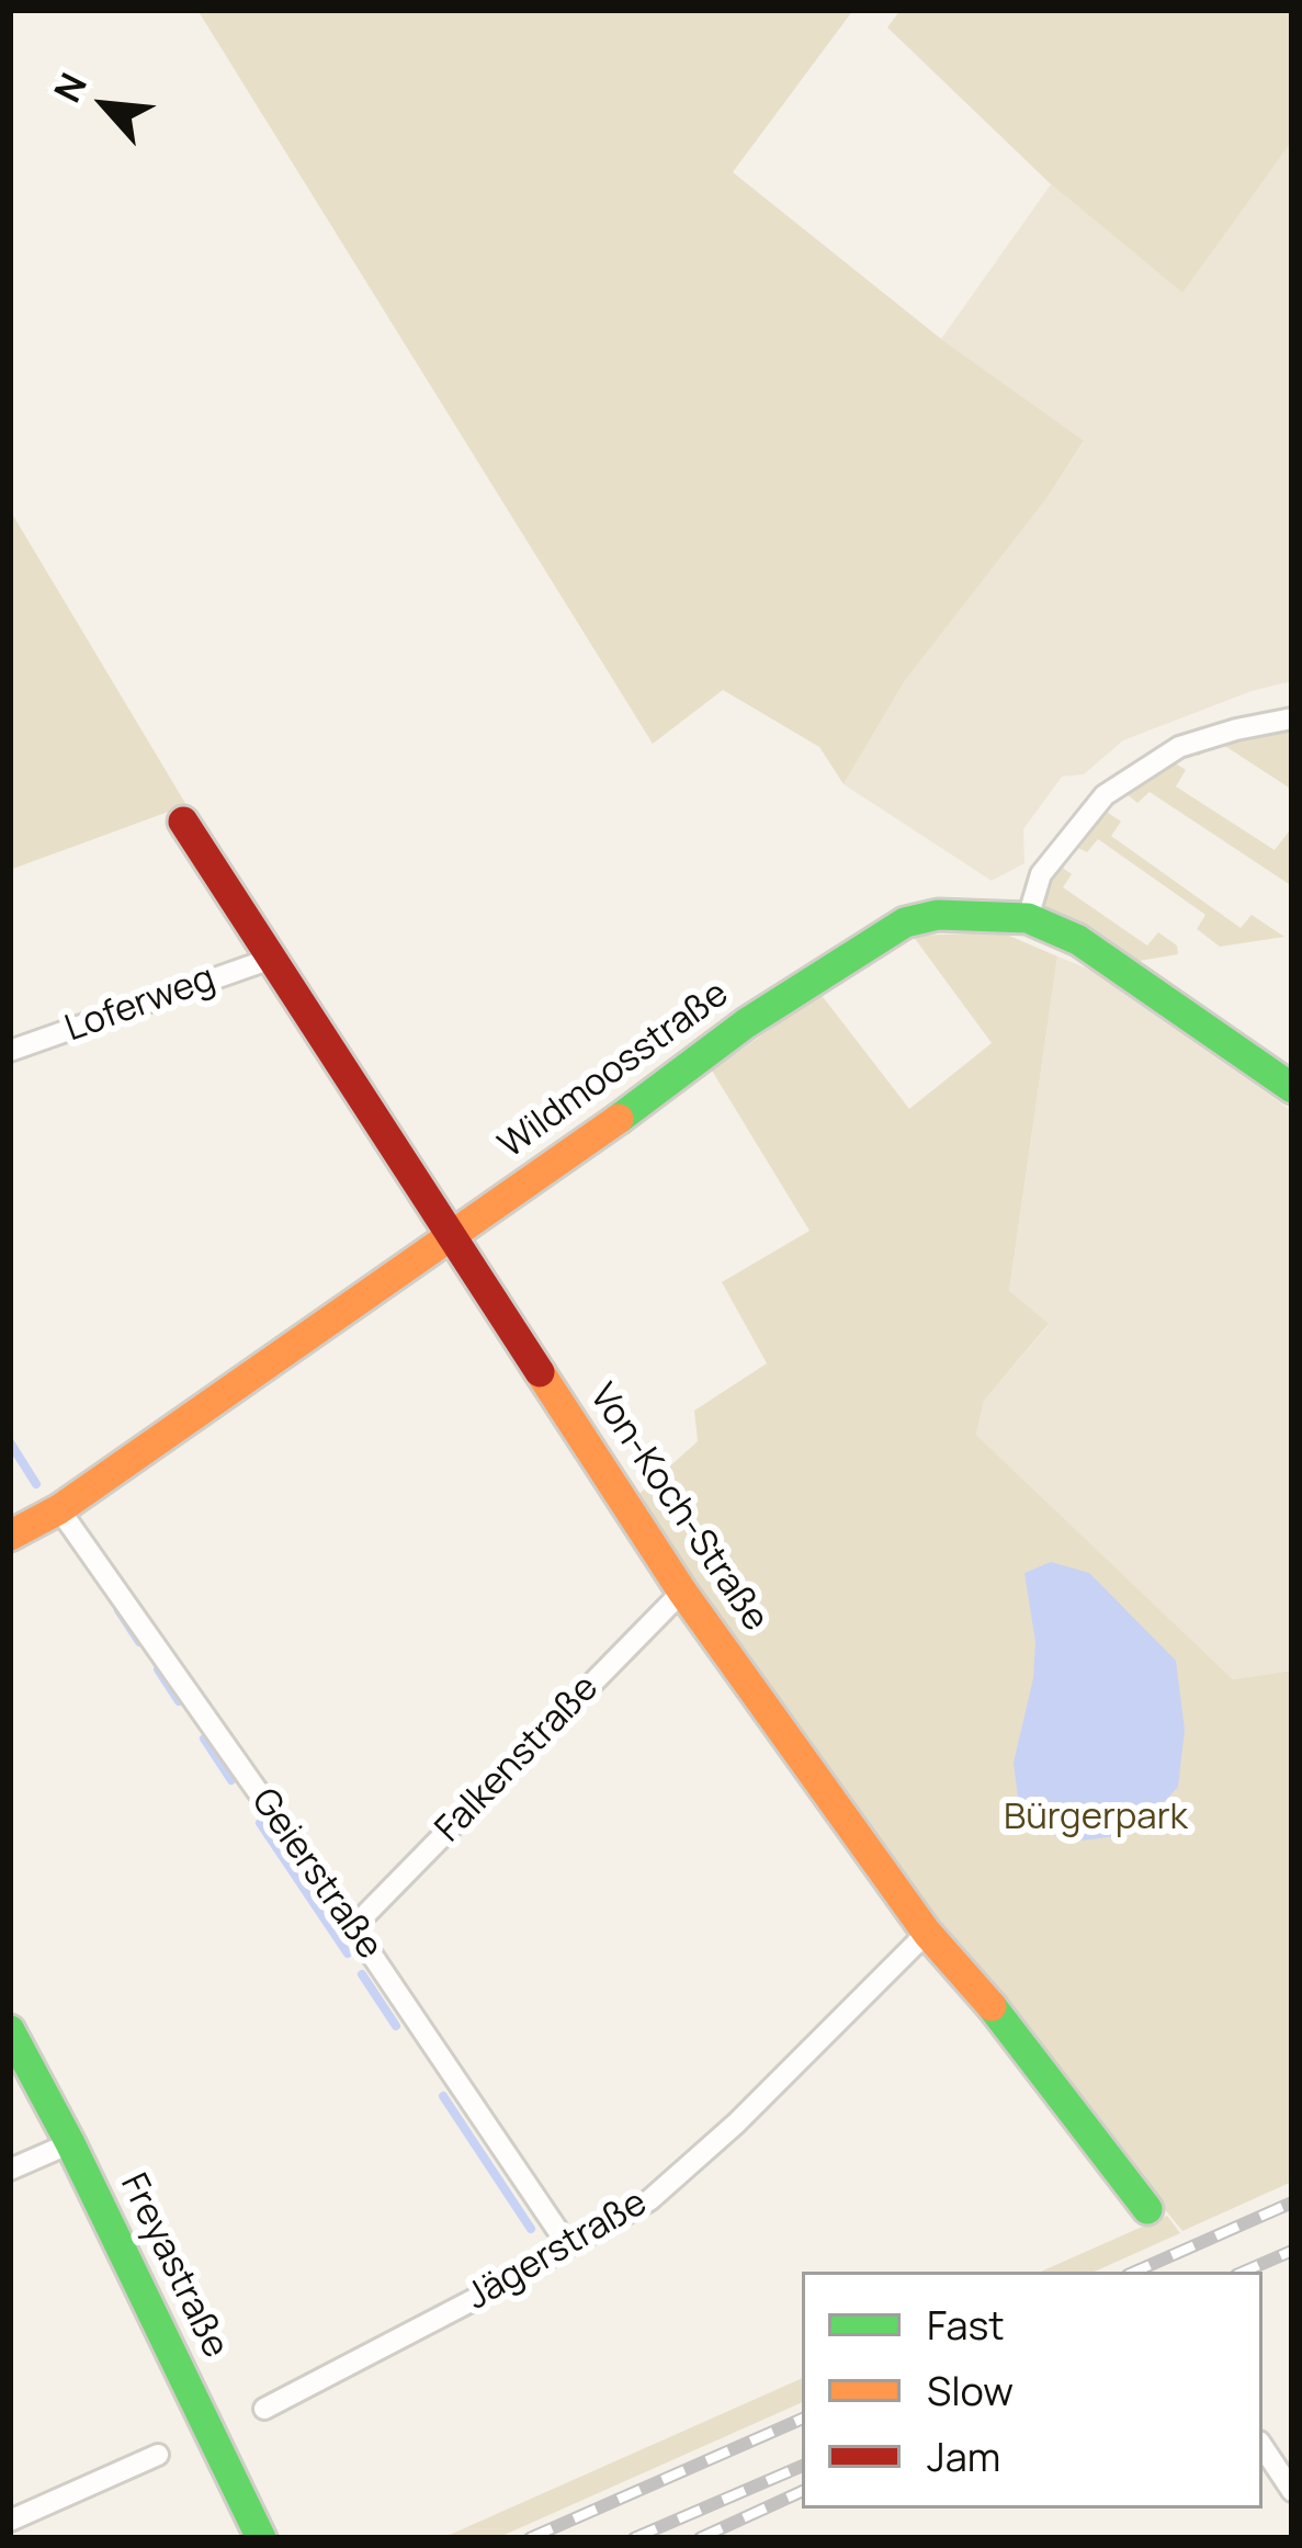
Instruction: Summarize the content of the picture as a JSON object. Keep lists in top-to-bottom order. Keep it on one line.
{"streets":{"street":["Loferweg","Wildmoosstraße","Von-Koch-Straße","Falkenstraße","Geierstraße","Jägerstraße","Freyastraße"]},"crossings":[["Loferweg","Von-Koch-Straße"],["Wildmoosstraße","Von-Koch-Straße"],["Wildmoosstraße","Geierstraße"],["Von-Koch-Straße","Falkenstraße"],["Von-Koch-Straße","Jägerstraße"],["Falkenstraße","Geierstraße"],["Geierstraße","Jägerstraße"]],"parks":["Bürgerpark"],"legend":["Fast","Slow","Jam"],"north":"top left"}
